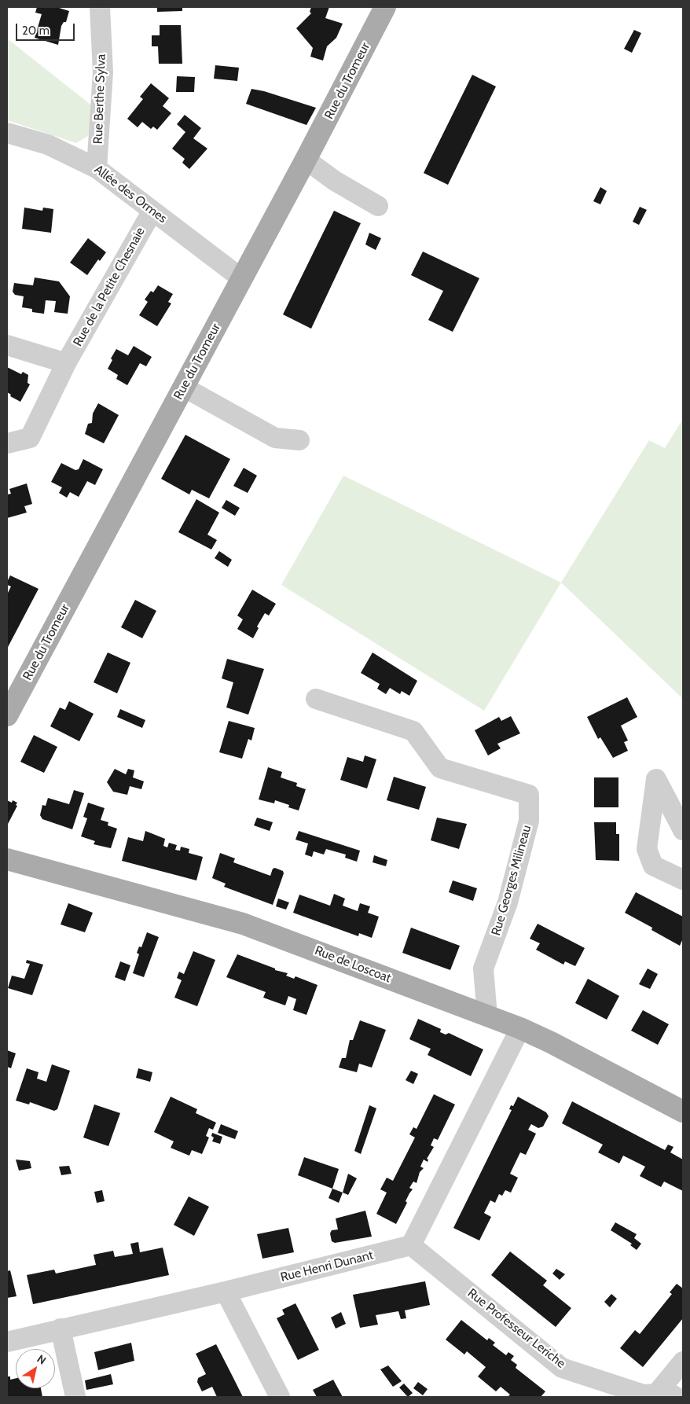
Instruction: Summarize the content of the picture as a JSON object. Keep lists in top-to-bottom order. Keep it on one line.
{"streets":{"main road":["Rue du Tromeur","Rue de Loscoat"],"street":["Rue Berthe Sylva","Allée des Ormes","Rue de la Petite Chesnaie","Rue Georges Milineau","Rue Henri Dunant","Rue Professeur Leriche"]},"crossings":[["Rue du Tromeur","Allée des Ormes"],["Rue Berthe Sylva","Allée des Ormes"],["Allée des Ormes","Rue de la Petite Chesnaie"],["Rue Georges Milineau","Rue de Loscoat"],["Rue Henri Dunant","Rue Professeur Leriche"]],"scale_bar":"20 m","north":"top right"}
